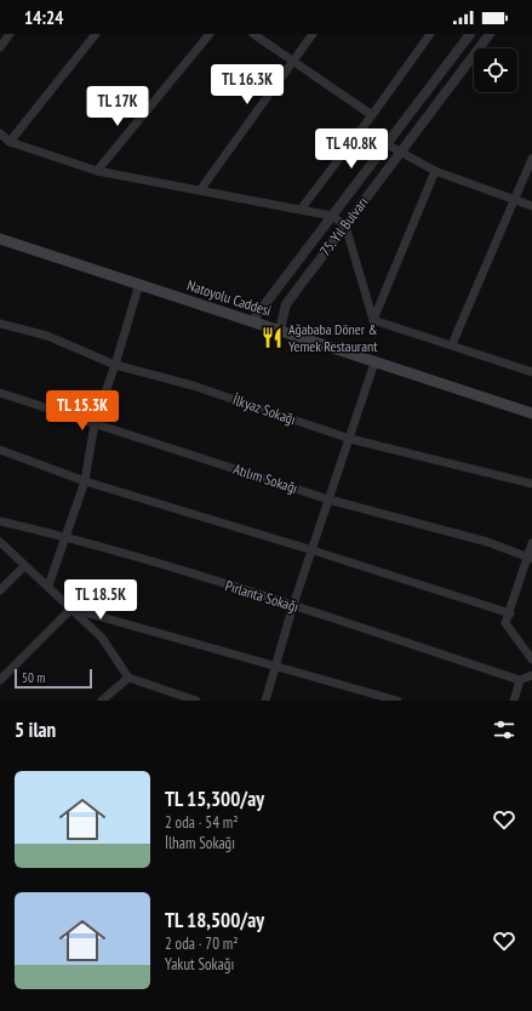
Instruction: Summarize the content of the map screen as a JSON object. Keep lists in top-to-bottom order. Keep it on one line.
{"streets":{"main road":["Natoyolu Caddesi"],"street":["75. Yıl Bulvarı","İlkyaz Sokağı","Atılım Sokağı","Pırlanta Sokağı"]},"crossings":[["75. Yıl Bulvarı","Natoyolu Caddesi"]],"places":{"restaurant":["Ağababa Döner & Yemek Restaurant"]},"scale_bar":"50 m","page":{"status":"14:24","price":["TL 16.3K","TL 17K","TL 40.8K","TL 15.3K","TL 18.5K"],"scale":"50 m","heading":"5 ilan","list":[{"name":"TL 15,300/ay","note":"2 oda · 54 m² · İlham Sokağı"},{"name":"TL 18,500/ay","note":"2 oda · 70 m² · Yakut Sokağı"}]}}
